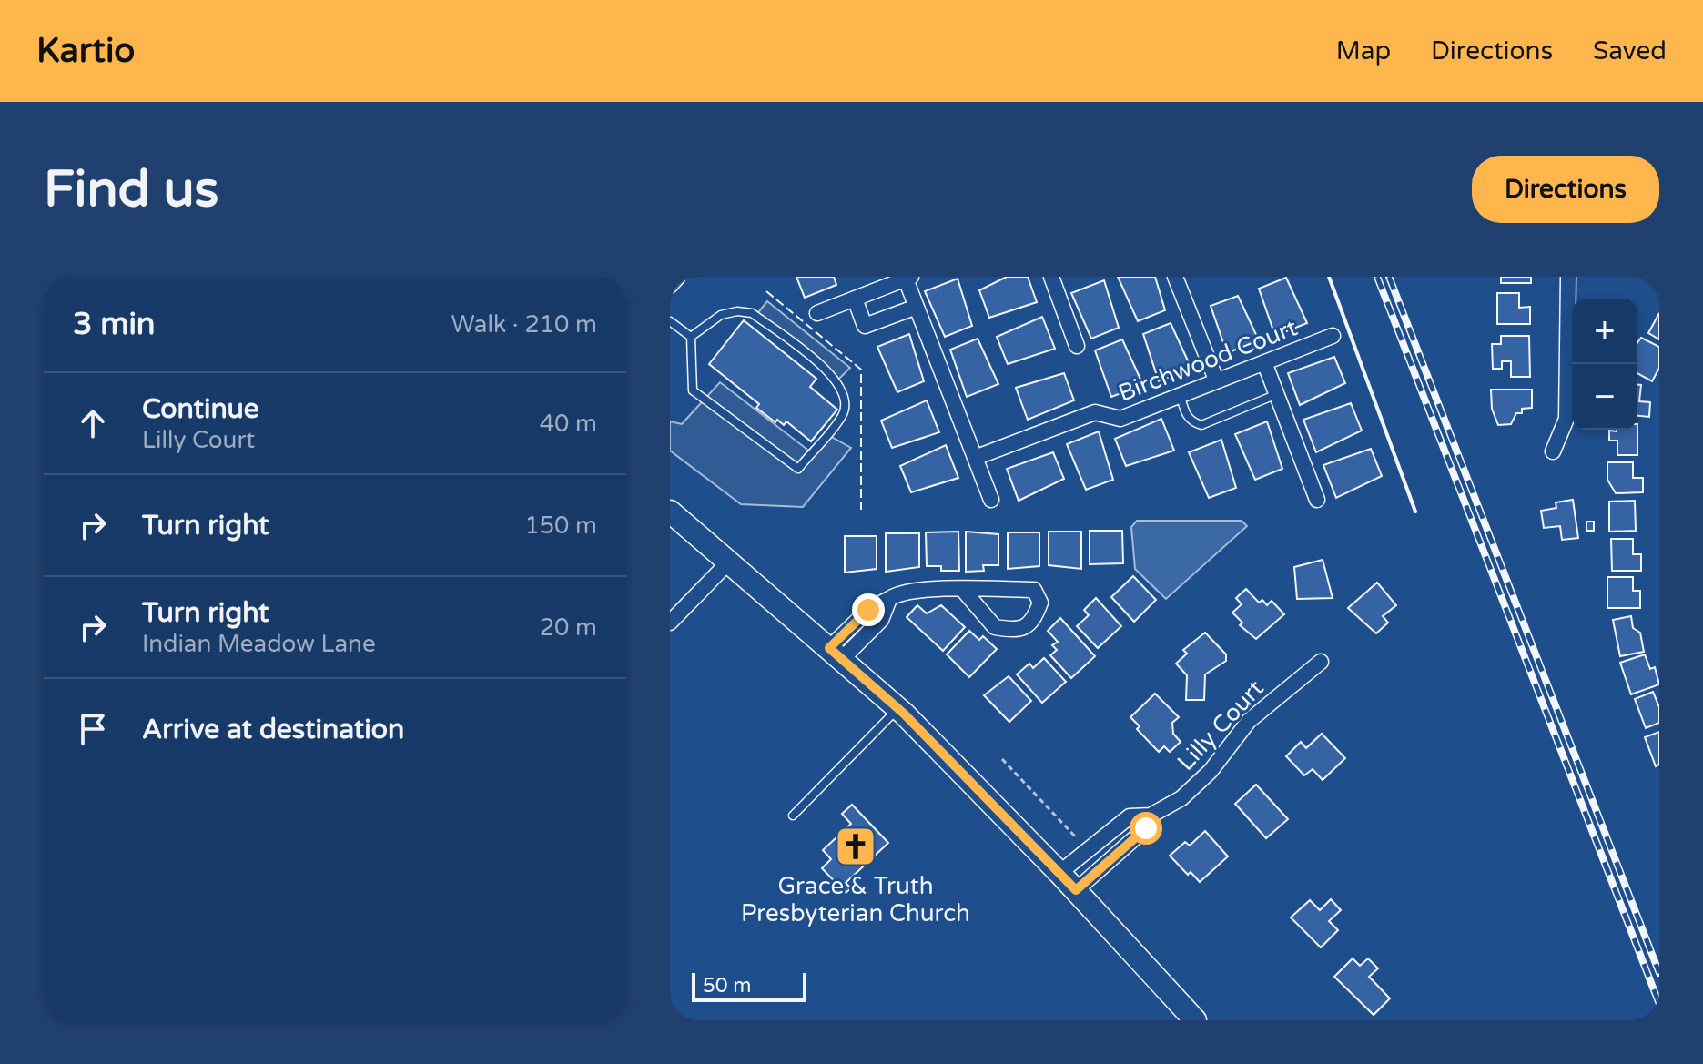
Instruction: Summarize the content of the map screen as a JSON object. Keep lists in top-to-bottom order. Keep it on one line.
{"streets":{"street":["Birchwood Court","Lilly Court"]},"places":{"church":["Grace & Truth Presbyterian Church"]},"scale_bar":"50 m","page":{"header":"Kartio","nav":["Map","Directions","Saved"],"buttons":"Directions","title":"Find us","heading":["3 min","Walk · 210 m"],"map_buttons":["+","−"],"list":[["Continue","Lilly Court","40 m"],["Turn right","150 m"],["Turn right","Indian Meadow Lane","20 m"],"Arrive at destination"],"scale":"50 m"}}
